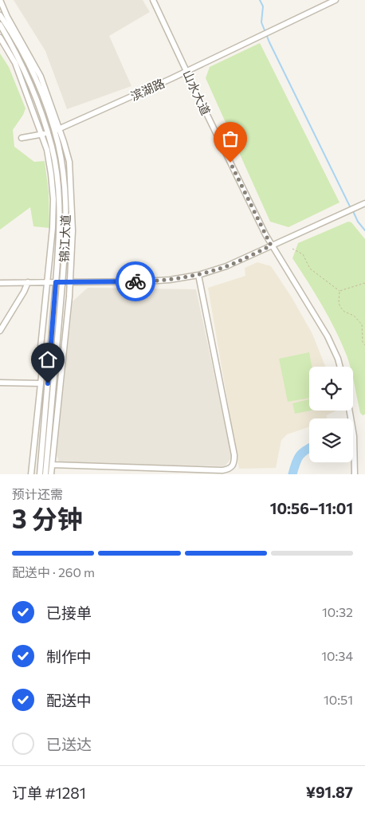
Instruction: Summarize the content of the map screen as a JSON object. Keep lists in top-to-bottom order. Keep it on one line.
{"streets":{"street":["滨湖路","山水大道","锦江大道"]},"crossings":[["滨湖路","山水大道"],["滨湖路","锦江大道"]],"page":{"heading":["3 分钟","预计还需","10:56–11:01"],"panel":["订单 #1281","¥91.87"],"bar":"配送中 · 260 m","list":[["已接单","10:32"],["制作中","10:34"],["配送中","10:51"],"已送达"]}}
